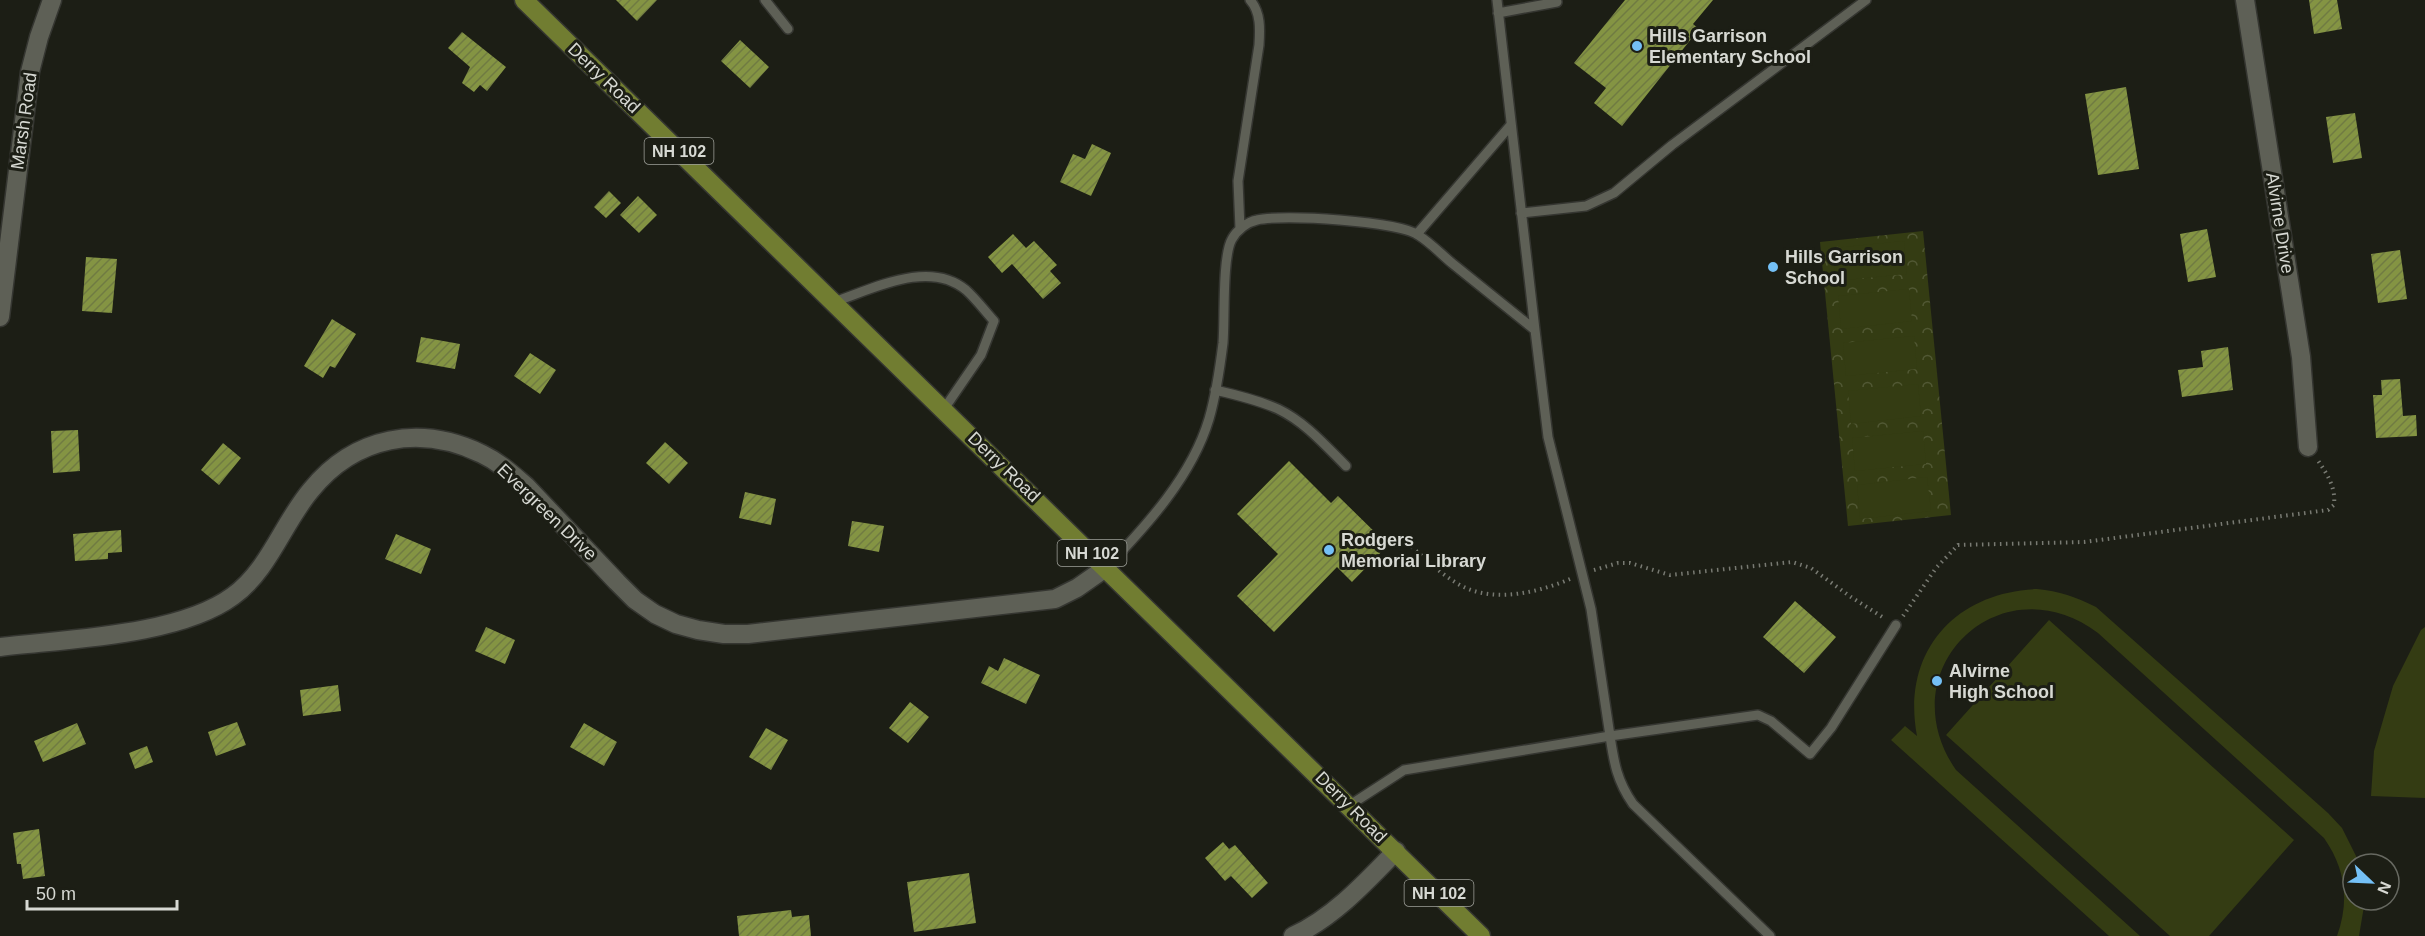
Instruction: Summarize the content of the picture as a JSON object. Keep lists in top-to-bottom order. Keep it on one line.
{"streets":{"main road":["Derry Road","NH 102"],"street":["Marsh Road","Alvirne Drive","Evergreen Drive"]},"crossings":[["Derry Road","Evergreen Drive"]],"places":["Hills Garrison Elementary School","Hills Garrison School","Rodgers Memorial Library","Alvirne High School"],"scale_bar":"50 m","north":"bottom right"}
